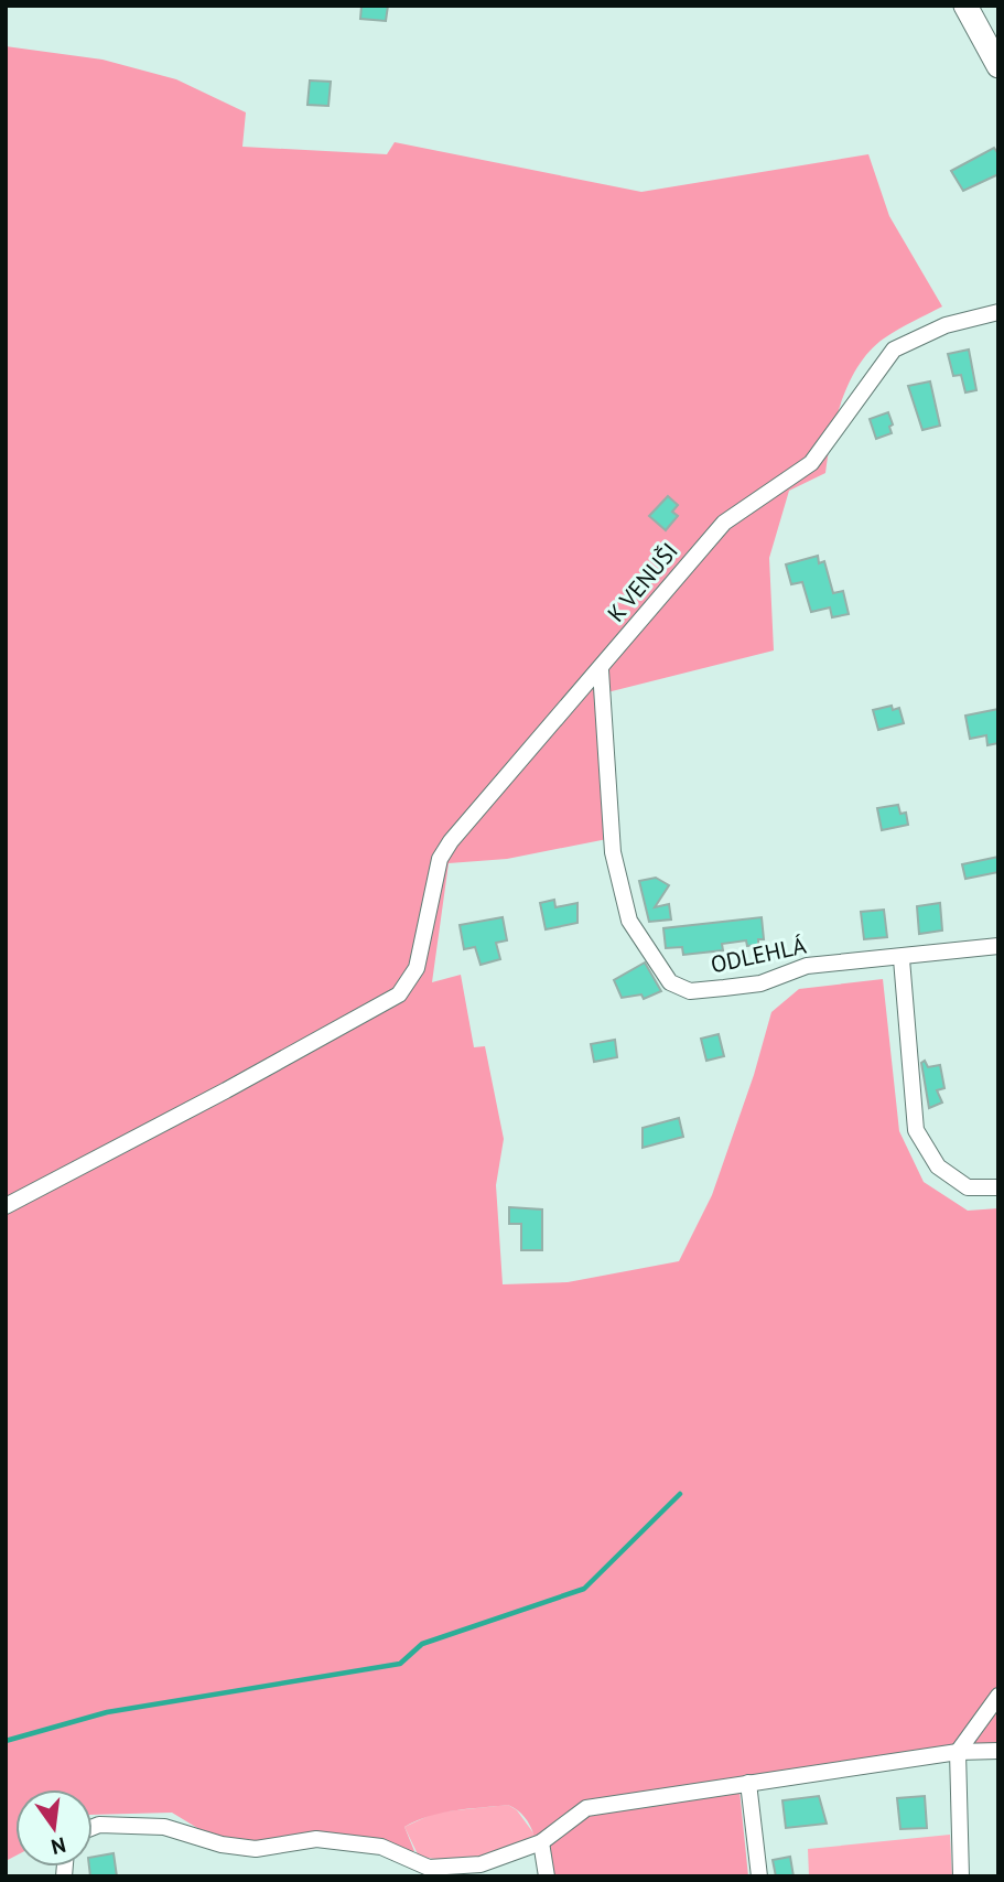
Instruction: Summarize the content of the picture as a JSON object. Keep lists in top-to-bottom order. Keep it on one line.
{"streets":{"street":["K VENUŠI","ODLEHLÁ"]},"crossings":[["K VENUŠI","ODLEHLÁ"]],"north":"bottom"}
